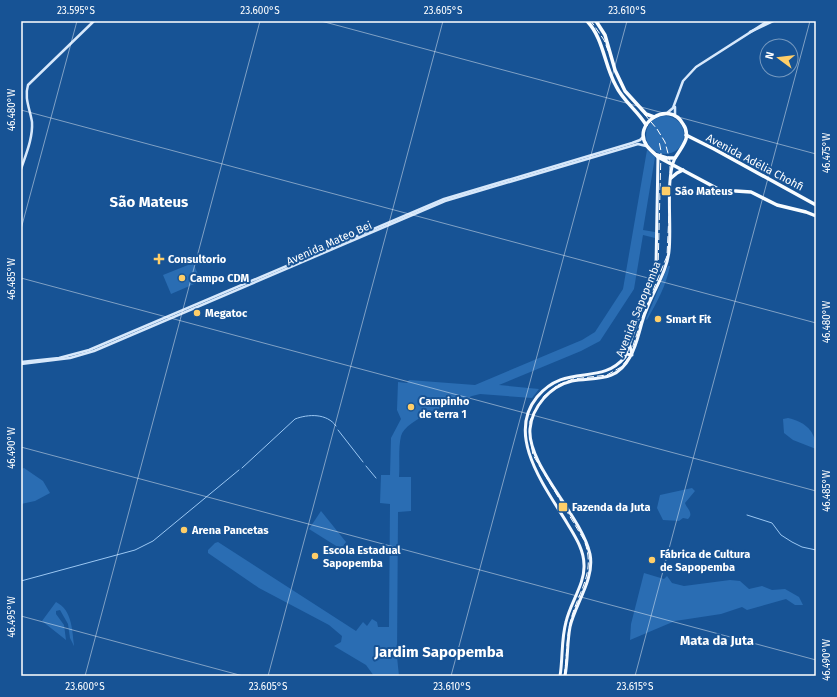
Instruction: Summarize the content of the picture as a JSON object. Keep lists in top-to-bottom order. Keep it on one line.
{"streets":{"highway":["Avenida Adélia Chohfi"],"main road":["Avenida Mateo Bei","Avenida Sapopemba"]},"crossings":[["Avenida Adélia Chohfi","Avenida Mateo Bei"],["Avenida Adélia Chohfi","Avenida Sapopemba"],["Avenida Mateo Bei","Avenida Sapopemba"]],"districts":["São Mateus","Mata da Juta","Jardim Sapopemba"],"places":{"transit":["São Mateus","Fazenda da Juta"],"health":["Consultorio"],"other":["Campo CDM","Megatoc","Smart Fit","Campinho de terra 1","Arena Pancetas","Escola Estadual Sapopemba","Fábrica de Cultura de Sapopemba"]},"north":"left","coordinates":["23.595°S","23.600°S","23.605°S","23.610°S","46.480°W","46.475°W","46.485°W","46.490°W","46.495°W","23.615°S"]}
